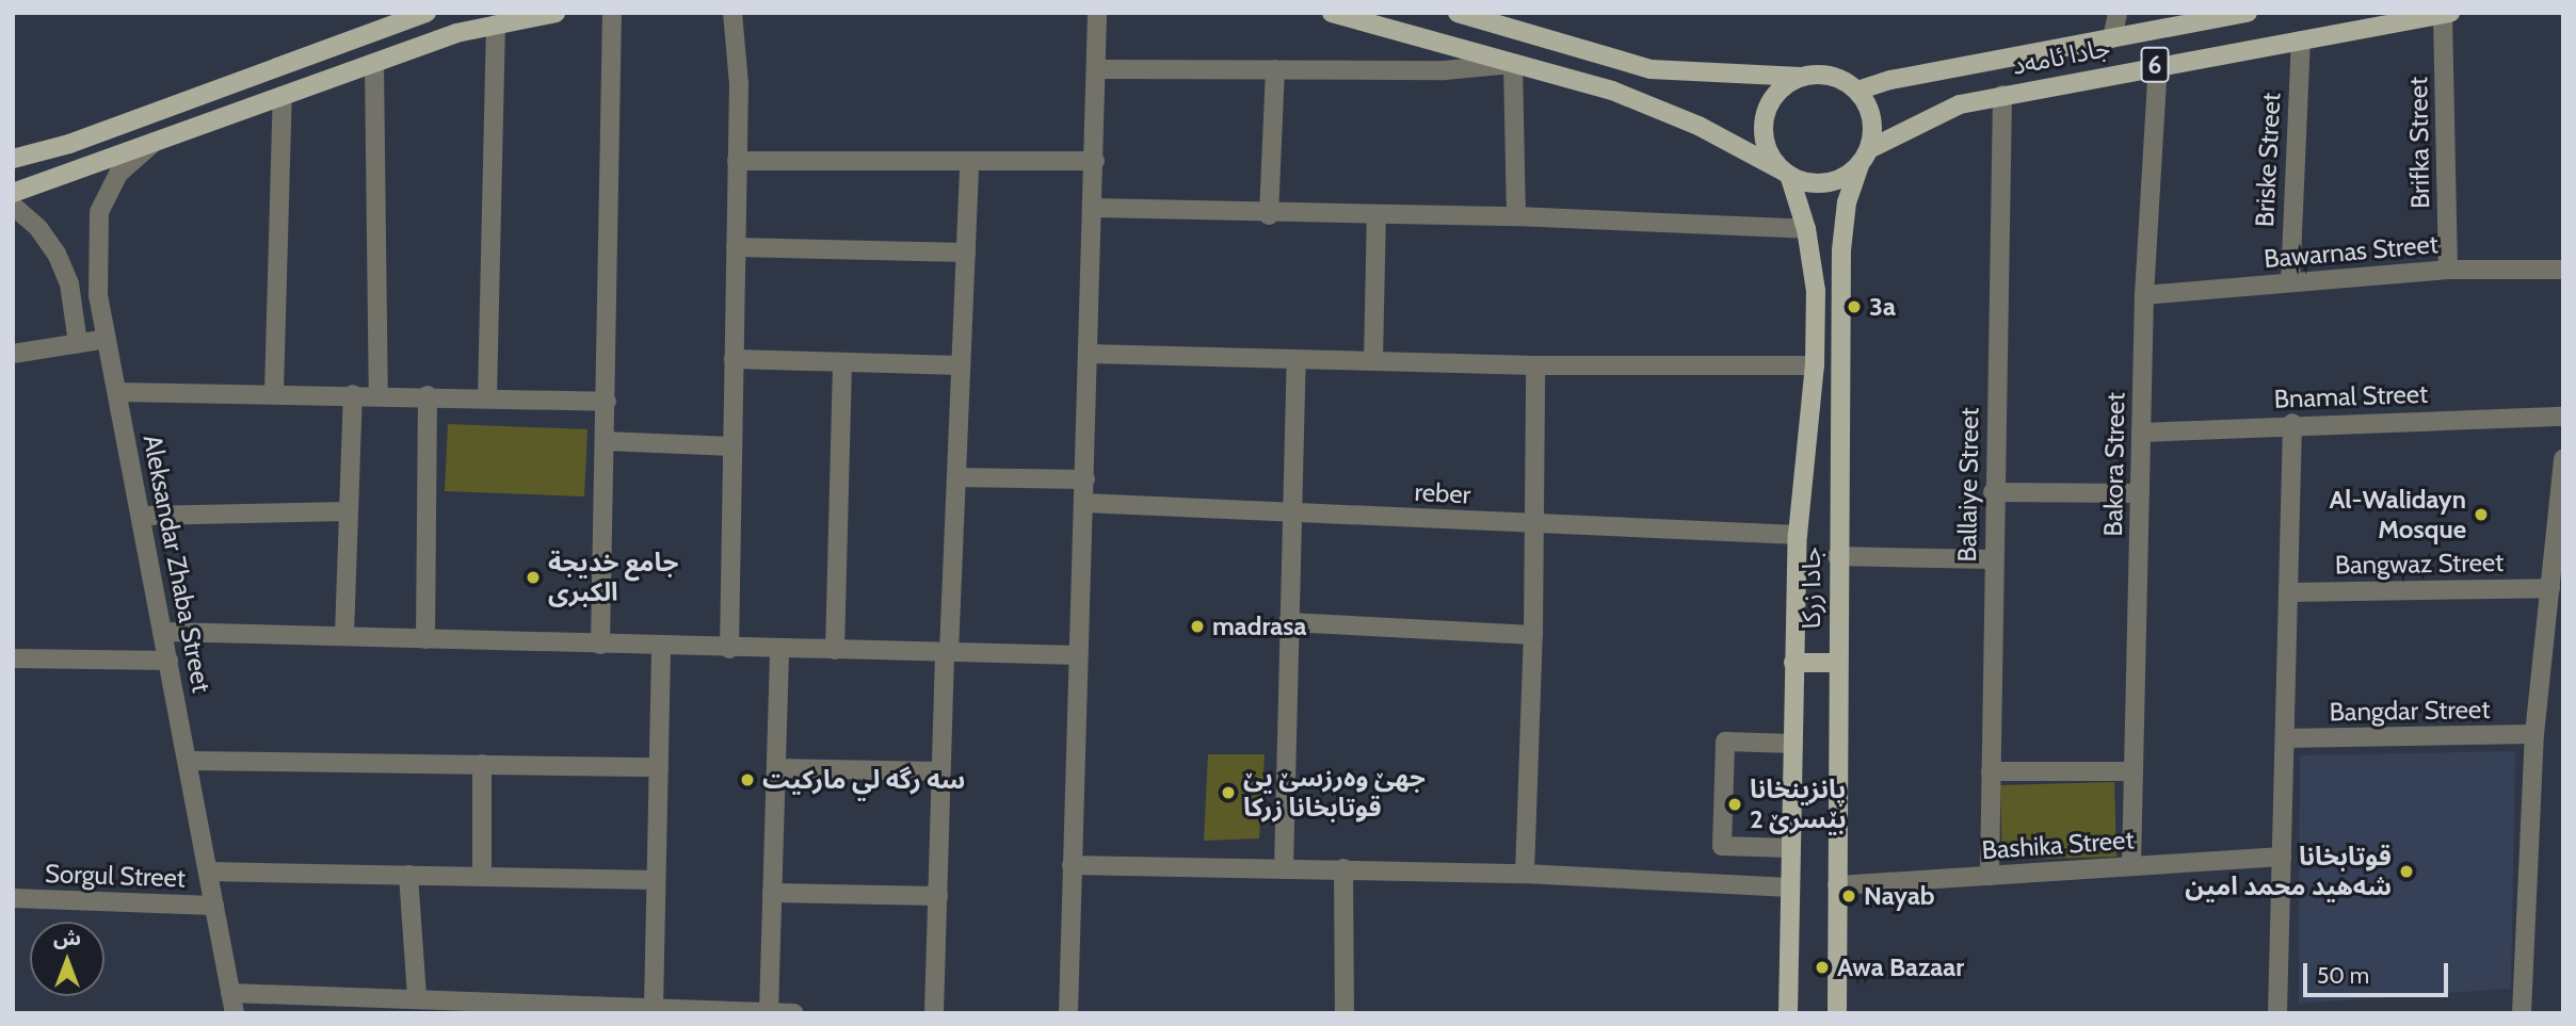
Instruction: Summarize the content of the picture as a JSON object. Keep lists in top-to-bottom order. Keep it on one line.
{"streets":{"main road":["جادا ئامەد","6","جادا زرکا"],"street":["Brifka Street","Briske Street","Bawarnas Street","Bnamal Street","Bakora Street","Ballaiye Street","reber","Aleksandar Zhaba Street","Bangwaz Street","Bangdar Street","Bashika Street","Sorgul Street"]},"crossings":[["جادا ئامەد","Brifka Street"],["جادا ئامەد","Briske Street"],["جادا ئامەد","Bakora Street"],["جادا ئامەد","Ballaiye Street"],["جادا ئامەد","جادا زرکا"],["Brifka Street","Bawarnas Street"],["Briske Street","Bawarnas Street"],["Bawarnas Street","Bakora Street"],["Bnamal Street","Bakora Street"],["Bakora Street","Bashika Street"],["Ballaiye Street","Bashika Street"],["reber","جادا زرکا"],["Aleksandar Zhaba Street","Sorgul Street"],["جادا زرکا","Bashika Street"]],"places":["3a","Al-Walidayn Mosque","جامع خدیجة الکبری","madrasa","سه رگه لي ماركيت","جھێ وەرزسێ یێ قوتابخانا زرکا","پانزینخانا بێسرێ 2","قوتابخانا شەهید محمد امین","Nayab","Awa Bazaar"],"scale_bar":"50 m","north":"top"}
